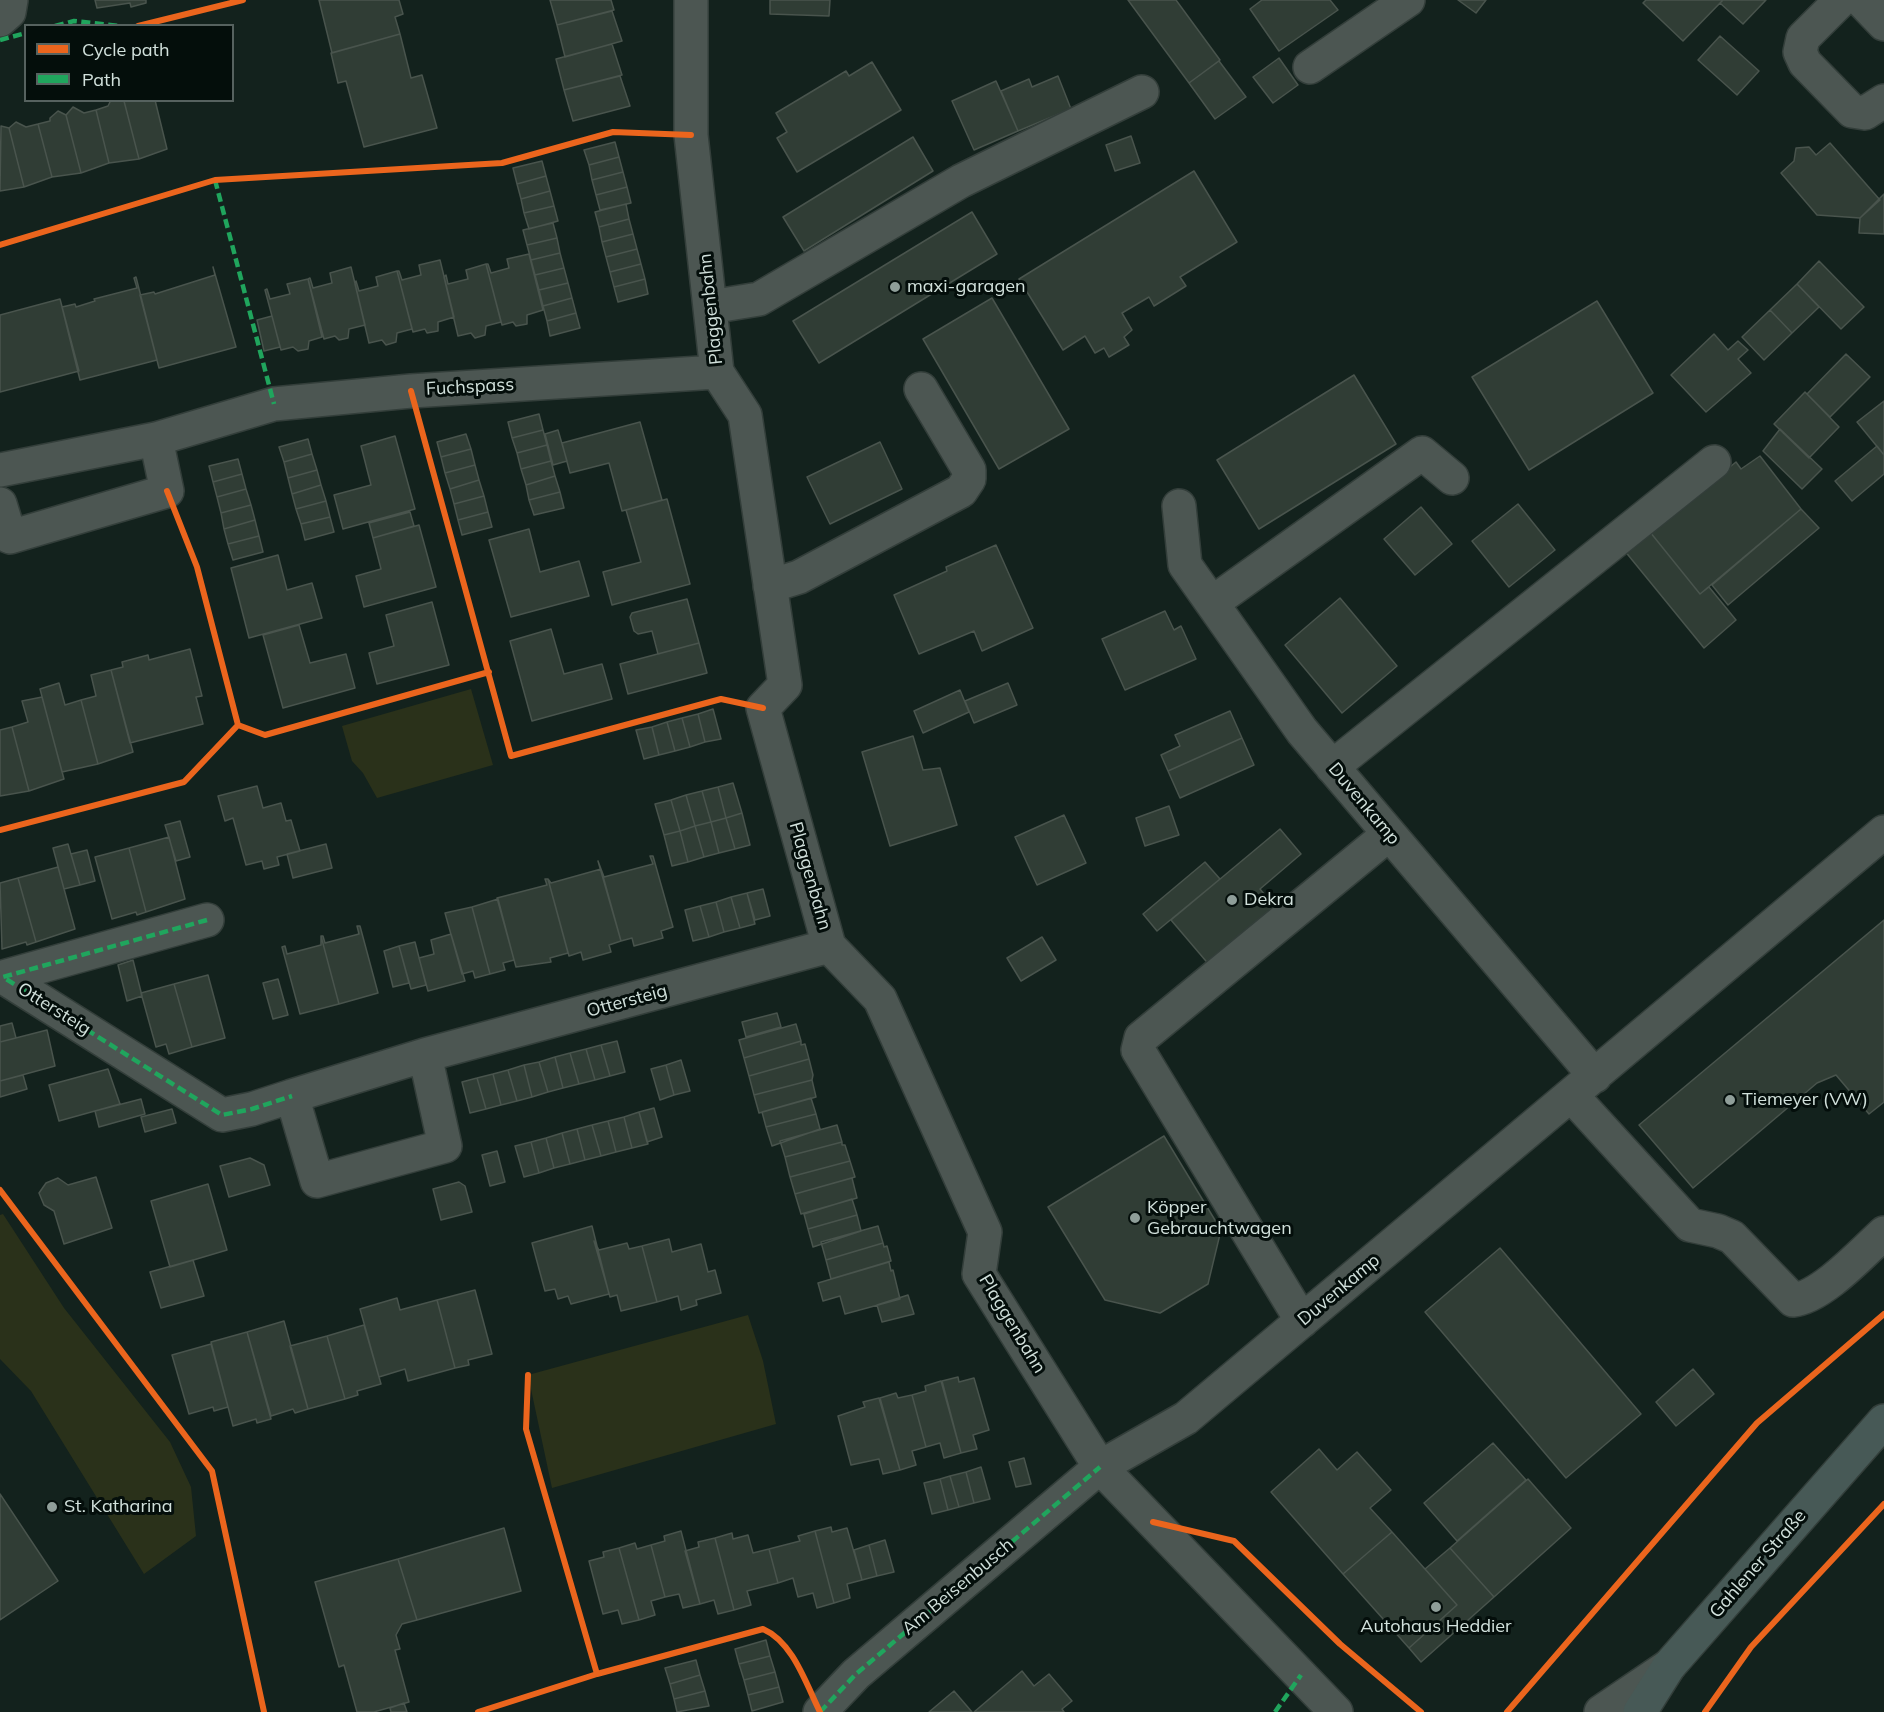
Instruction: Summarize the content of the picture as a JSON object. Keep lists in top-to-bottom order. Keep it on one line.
{"streets":{"main road":["Gahlener Straße"],"street":["Plaggenbahn","Fuchspass","Duvenkamp","Ottersteig","Am Beisenbusch"]},"crossings":[["Plaggenbahn","Fuchspass"],["Plaggenbahn","Duvenkamp"],["Plaggenbahn","Ottersteig"],["Plaggenbahn","Am Beisenbusch"],["Duvenkamp","Am Beisenbusch"]],"places":["maxi-garagen","Dekra","Tiemeyer (VW)","Köpper Gebrauchtwagen","St. Katharina","Autohaus Heddier"],"legend":["Cycle path","Path"]}
